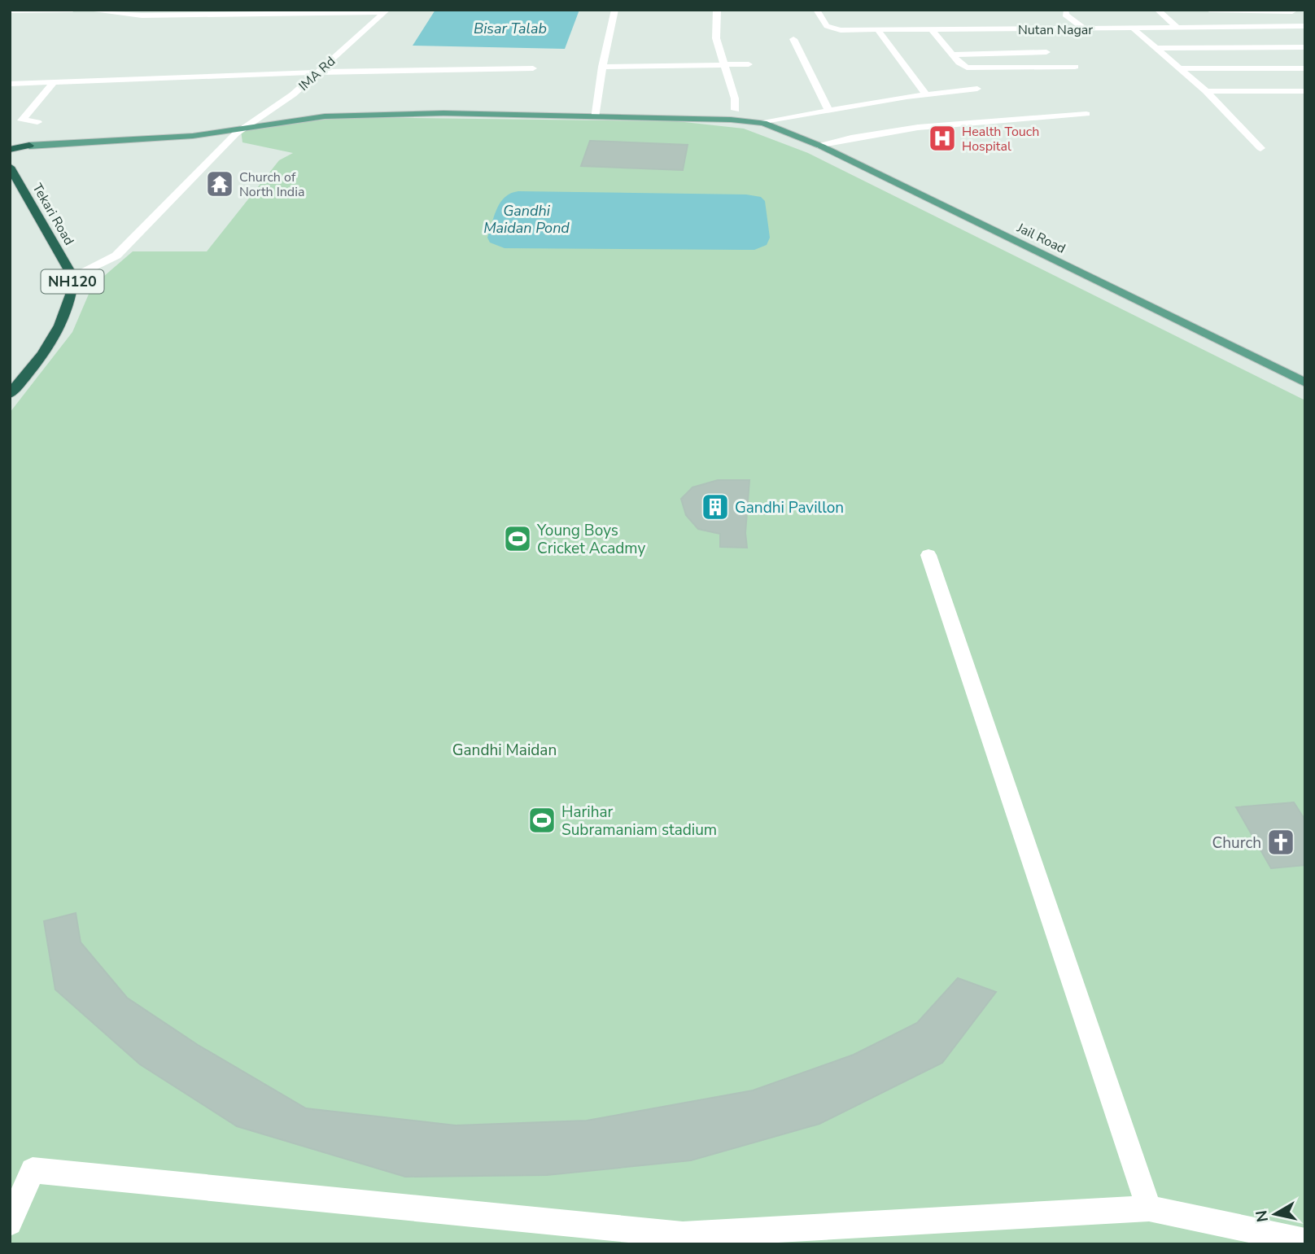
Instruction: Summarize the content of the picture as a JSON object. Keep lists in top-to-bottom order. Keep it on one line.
{"streets":{"highway":["Tekari Road","NH120"],"main road":["Jail Road"],"street":["Nutan Nagar","IMA Rd"]},"crossings":[["IMA Rd","Tekari Road"],["IMA Rd","Jail Road"],["IMA Rd","NH120"],["Tekari Road","NH120"]],"water":["Bisar Talab","Gandhi Maidan Pond"],"parks":["Gandhi Maidan"],"places":{"hospital":["Health Touch Hospital"],"temple":["Church of North India"],"building":["Gandhi Pavillon"],"sports":["Young Boys Cricket Acadmy","Harihar Subramaniam stadium"],"church":["Church"]},"north":"left"}
